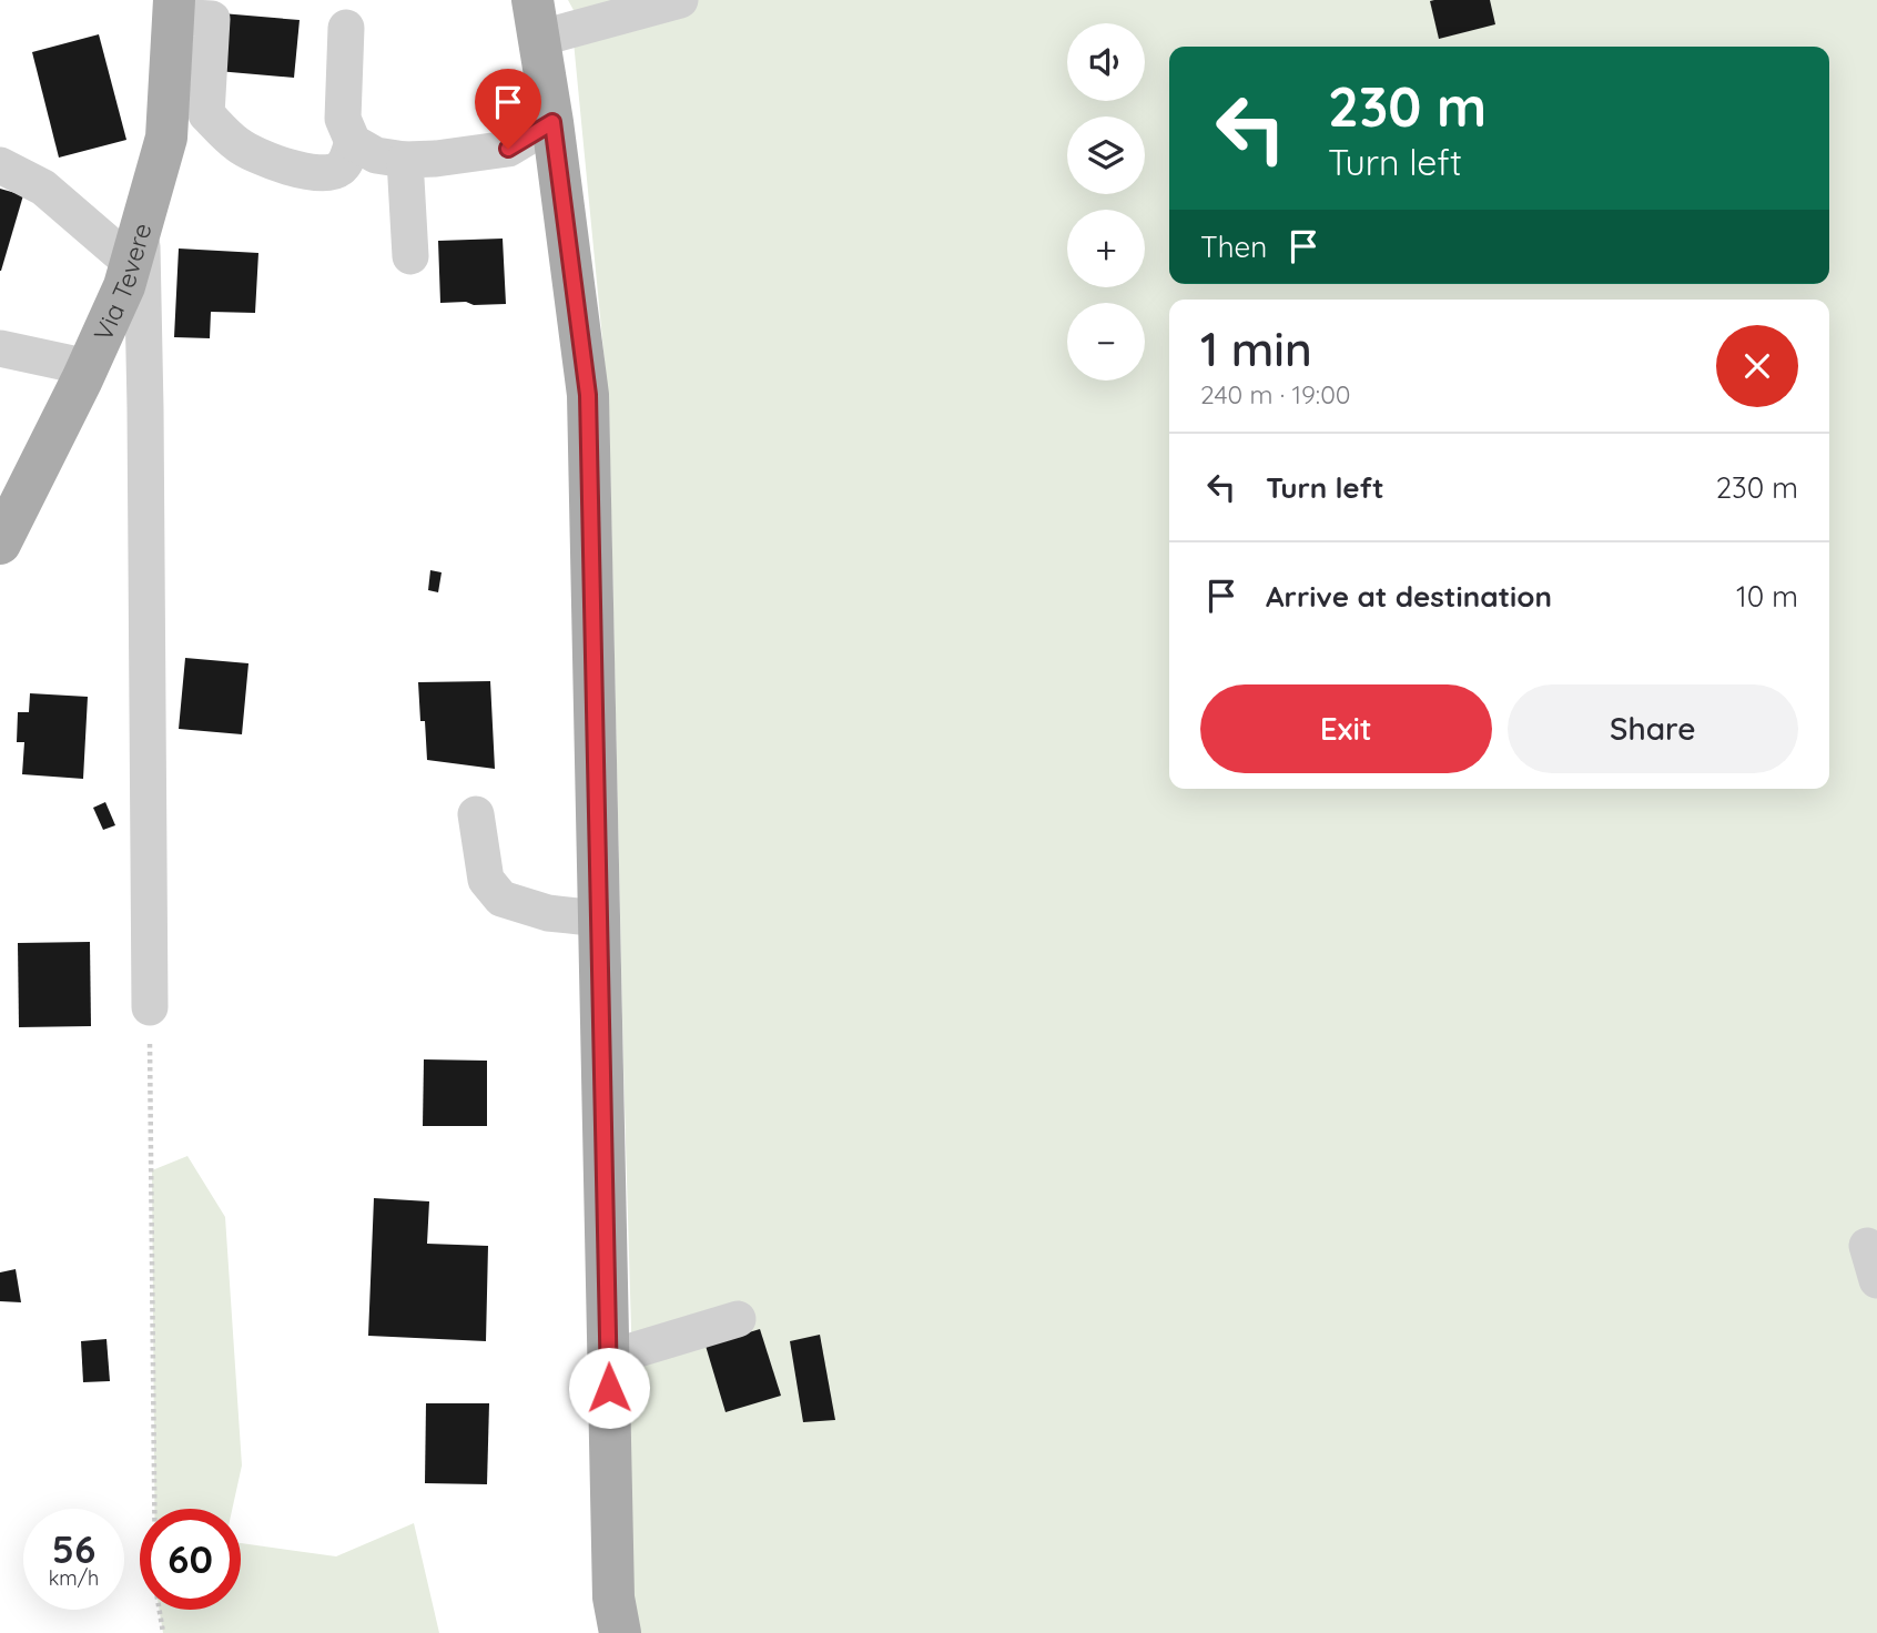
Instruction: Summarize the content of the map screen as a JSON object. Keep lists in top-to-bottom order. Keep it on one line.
{"streets":{"main road":["Via Tevere"]},"page":{"map_buttons":["+","−"],"turn":["230 m","Turn left"],"then":"Then","heading":["1 min","240 m · 19:00"],"list":[{"name":"Turn left","value":"230 m"},{"name":"Arrive at destination","value":"10 m"}],"buttons":["Exit","Share"],"speed":"56 km/h","limit":"60"}}
